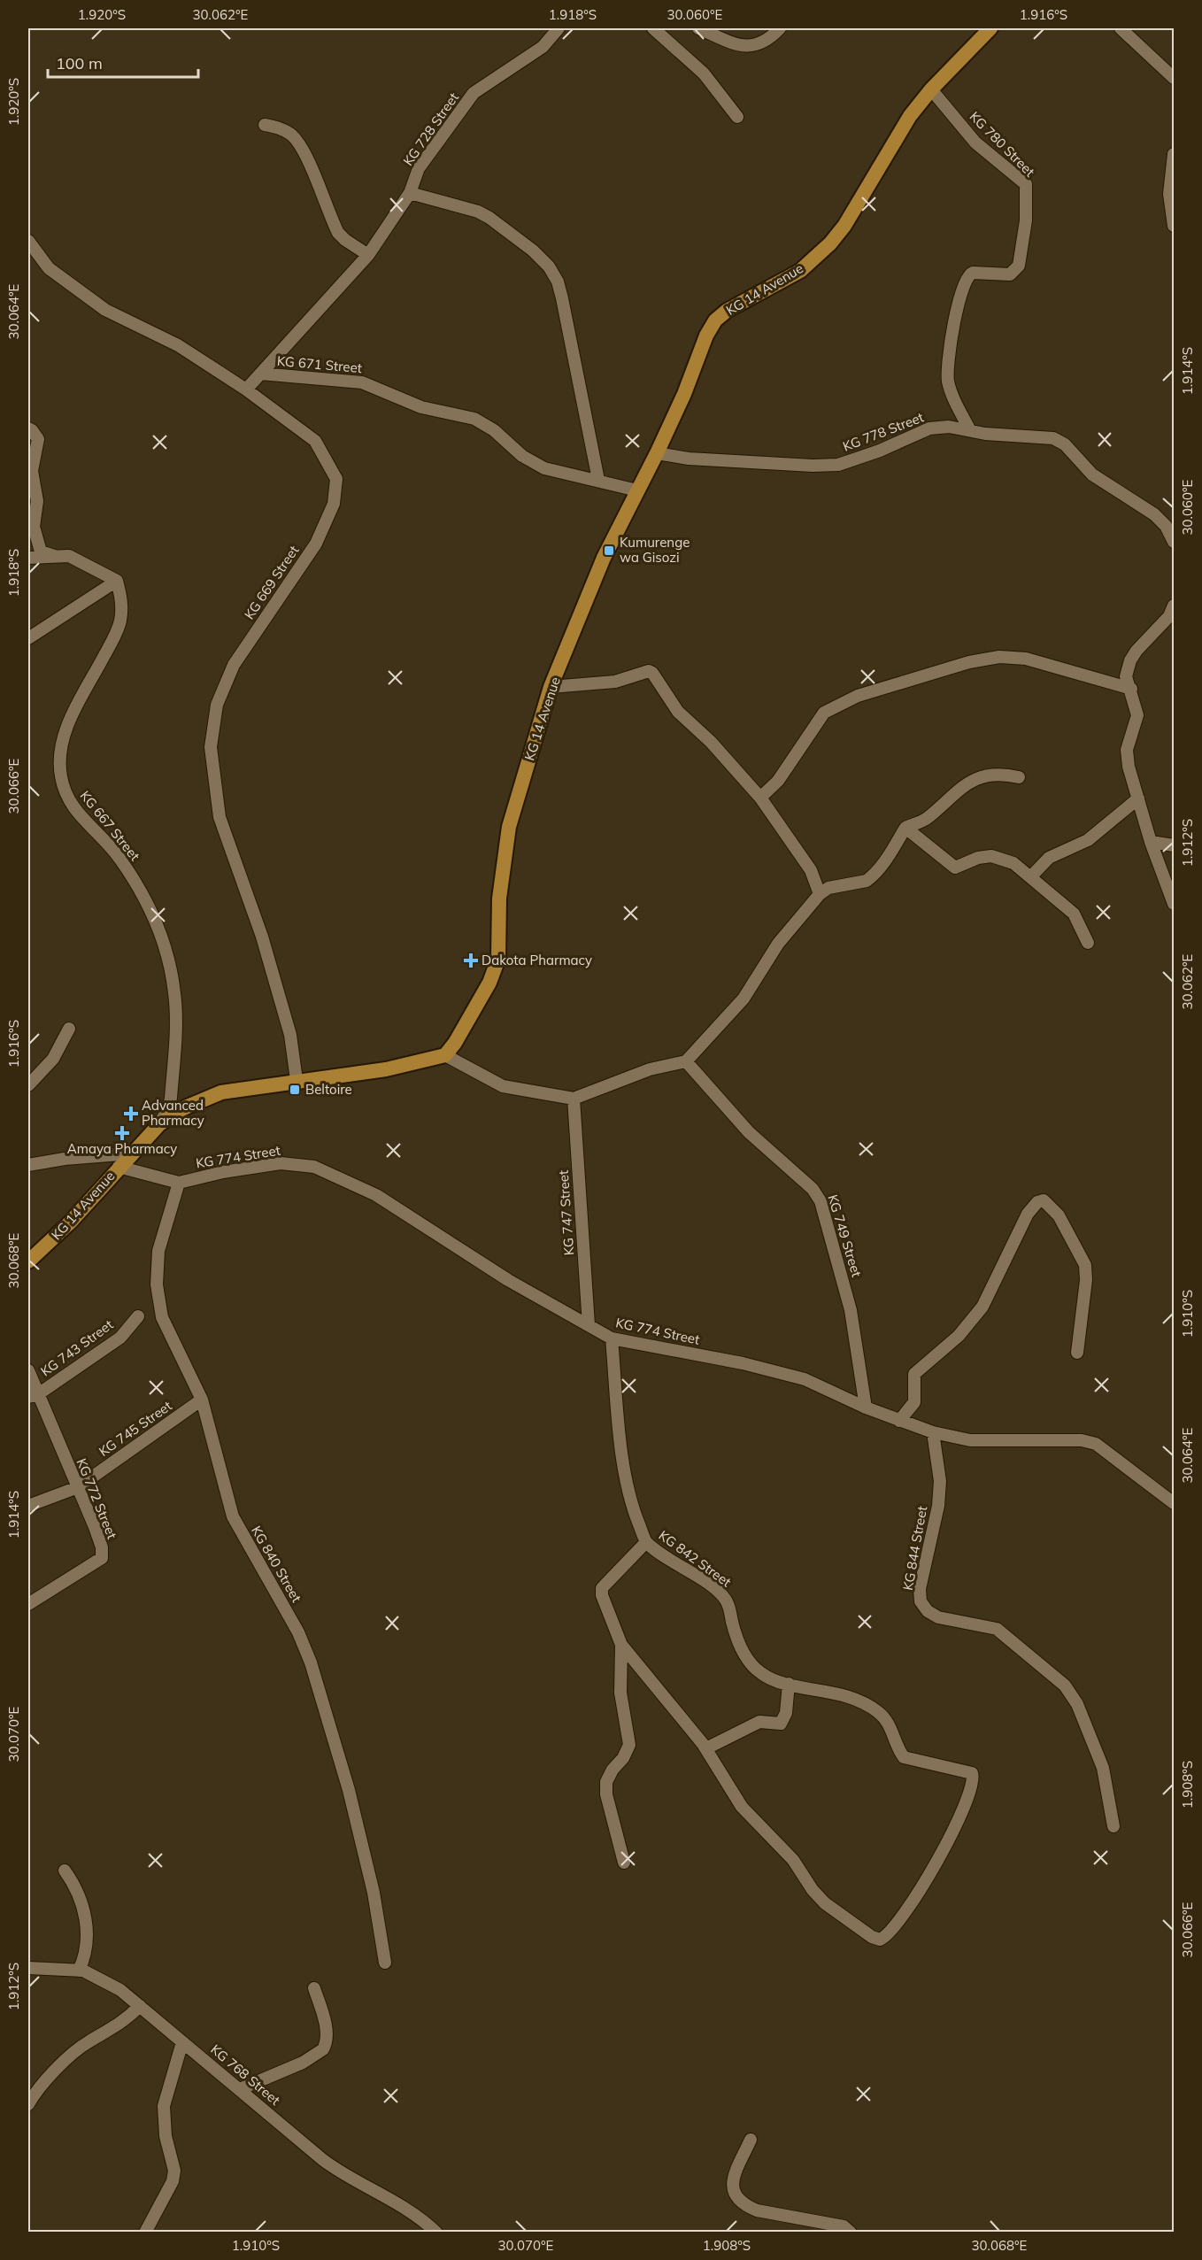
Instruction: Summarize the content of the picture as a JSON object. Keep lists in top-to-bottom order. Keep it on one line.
{"streets":{"main road":["KG 14 Avenue"],"street":["KG 728 Street","KG 780 Street","KG 671 Street","KG 778 Street","KG 669 Street","KG 667 Street","KG 774 Street","KG 747 Street","KG 749 Street","KG 743 Street","KG 745 Street","KG 772 Street","KG 844 Street","KG 842 Street","KG 840 Street","KG 768 Street"]},"crossings":[["KG 728 Street","KG 671 Street"],["KG 728 Street","KG 669 Street"],["KG 780 Street","KG 14 Avenue"],["KG 780 Street","KG 778 Street"],["KG 14 Avenue","KG 671 Street"],["KG 14 Avenue","KG 778 Street"],["KG 14 Avenue","KG 669 Street"],["KG 14 Avenue","KG 667 Street"],["KG 14 Avenue","KG 774 Street"],["KG 774 Street","KG 747 Street"],["KG 774 Street","KG 749 Street"],["KG 774 Street","KG 844 Street"],["KG 774 Street","KG 842 Street"],["KG 774 Street","KG 840 Street"],["KG 743 Street","KG 772 Street"],["KG 745 Street","KG 772 Street"],["KG 745 Street","KG 840 Street"]],"places":{"transit":["Kumurenge wa Gisozi","Beltoire"],"health":["Dakota Pharmacy","Advanced Pharmacy","Amaya Pharmacy"]},"scale_bar":"100 m","coordinates":["1.920°S","30.062°E","1.918°S","30.060°E","1.916°S","30.064°E","1.914°S","30.066°E","1.912°S","30.068°E","1.910°S","30.070°E","1.908°S"]}
